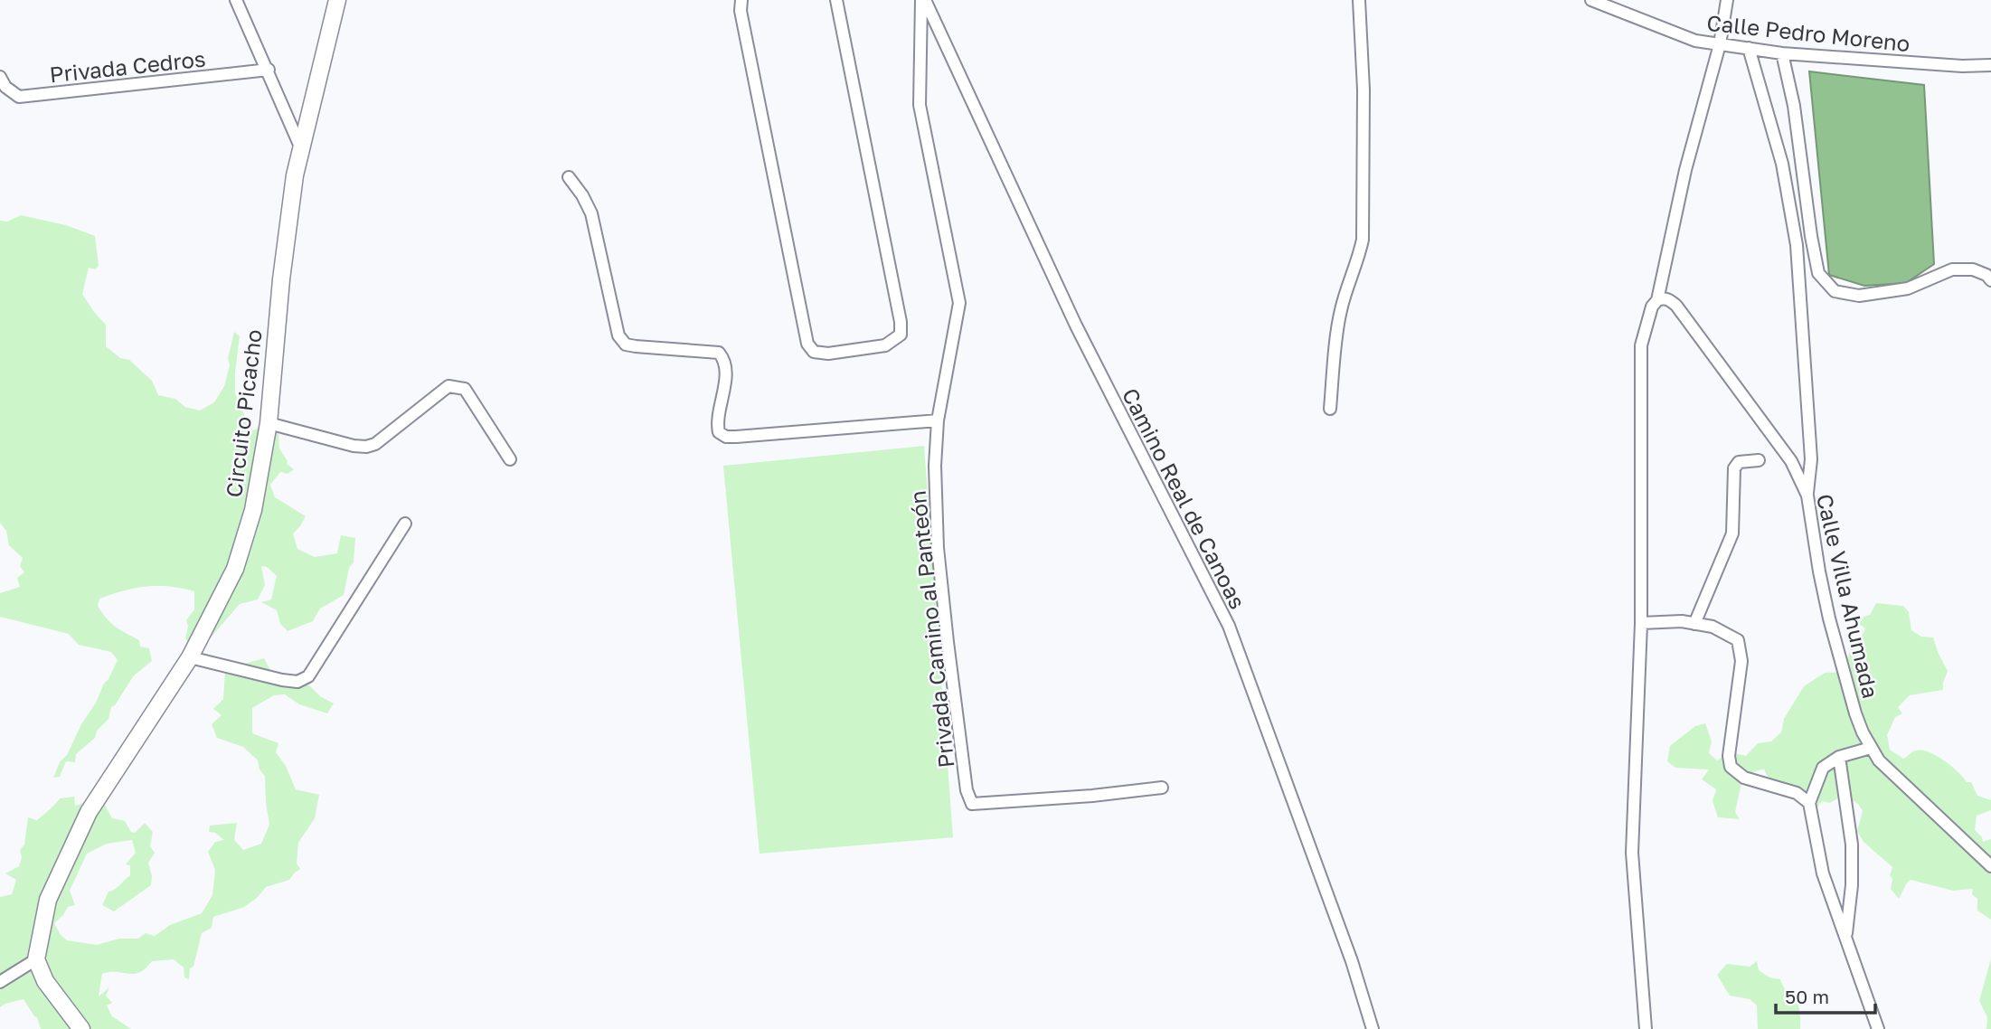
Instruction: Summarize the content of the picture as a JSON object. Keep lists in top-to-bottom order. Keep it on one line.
{"streets":{"main road":["Circuito Picacho"],"street":["Calle Pedro Moreno","Privada Cedros","Camino Real de Canoas","Calle Villa Ahumada","Privada Camino al Panteón"]},"crossings":[["Camino Real de Canoas","Privada Camino al Panteón"]],"scale_bar":"50 m"}
